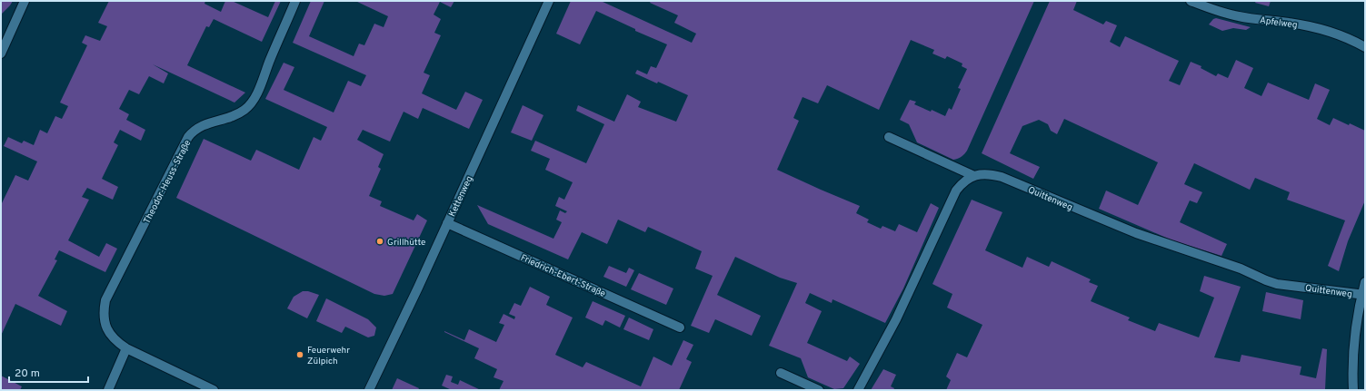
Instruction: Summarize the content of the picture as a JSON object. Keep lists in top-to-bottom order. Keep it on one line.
{"streets":{"street":["Apfelweg","Theodor-Heuss-Straße","Kettenweg","Quittenweg","Friedrich-Ebert-Straße"]},"crossings":[["Kettenweg","Friedrich-Ebert-Straße"]],"places":["Grillhütte","Feuerwehr Zülpich"],"scale_bar":"20 m"}
